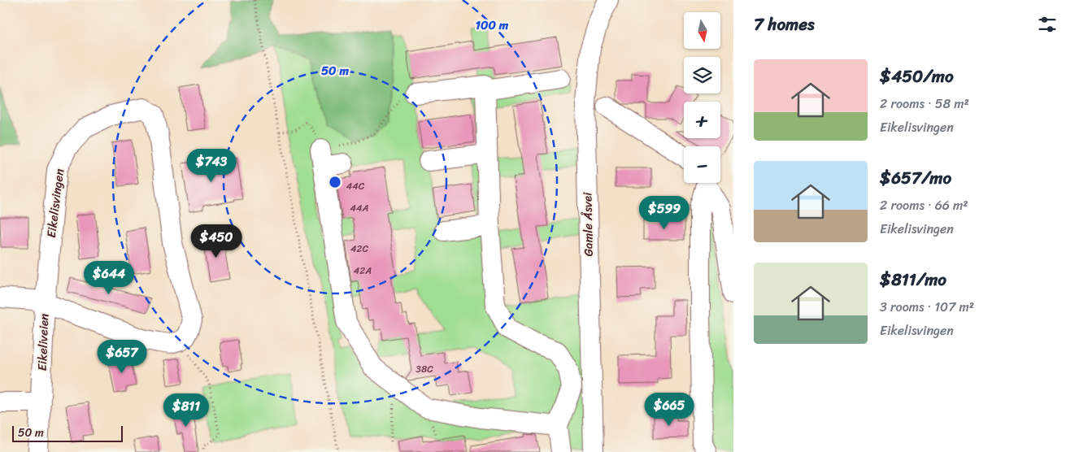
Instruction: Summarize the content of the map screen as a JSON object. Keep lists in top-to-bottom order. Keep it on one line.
{"streets":{"street":["Eikelisvingen","Gamle Åsvei","Eikeliveien"]},"crossings":[["Eikelisvingen","Eikeliveien"]],"house_numbers":["44C","44A","42C","42A","38C"],"scale_bar":"50 m","north":"bottom","page":{"heading":"7 homes","map_buttons":["+","−"],"list":[{"name":"$450/mo","note":"2 rooms · 58 m² · Eikelisvingen"},{"name":"$657/mo","note":"2 rooms · 66 m² · Eikelisvingen"},{"name":"$811/mo","note":"3 rooms · 107 m² · Eikelisvingen"}],"price":["$743","$599","$450","$644","$657","$665","$811"],"scale":"50 m"},"rings":["100 m","50 m"]}
